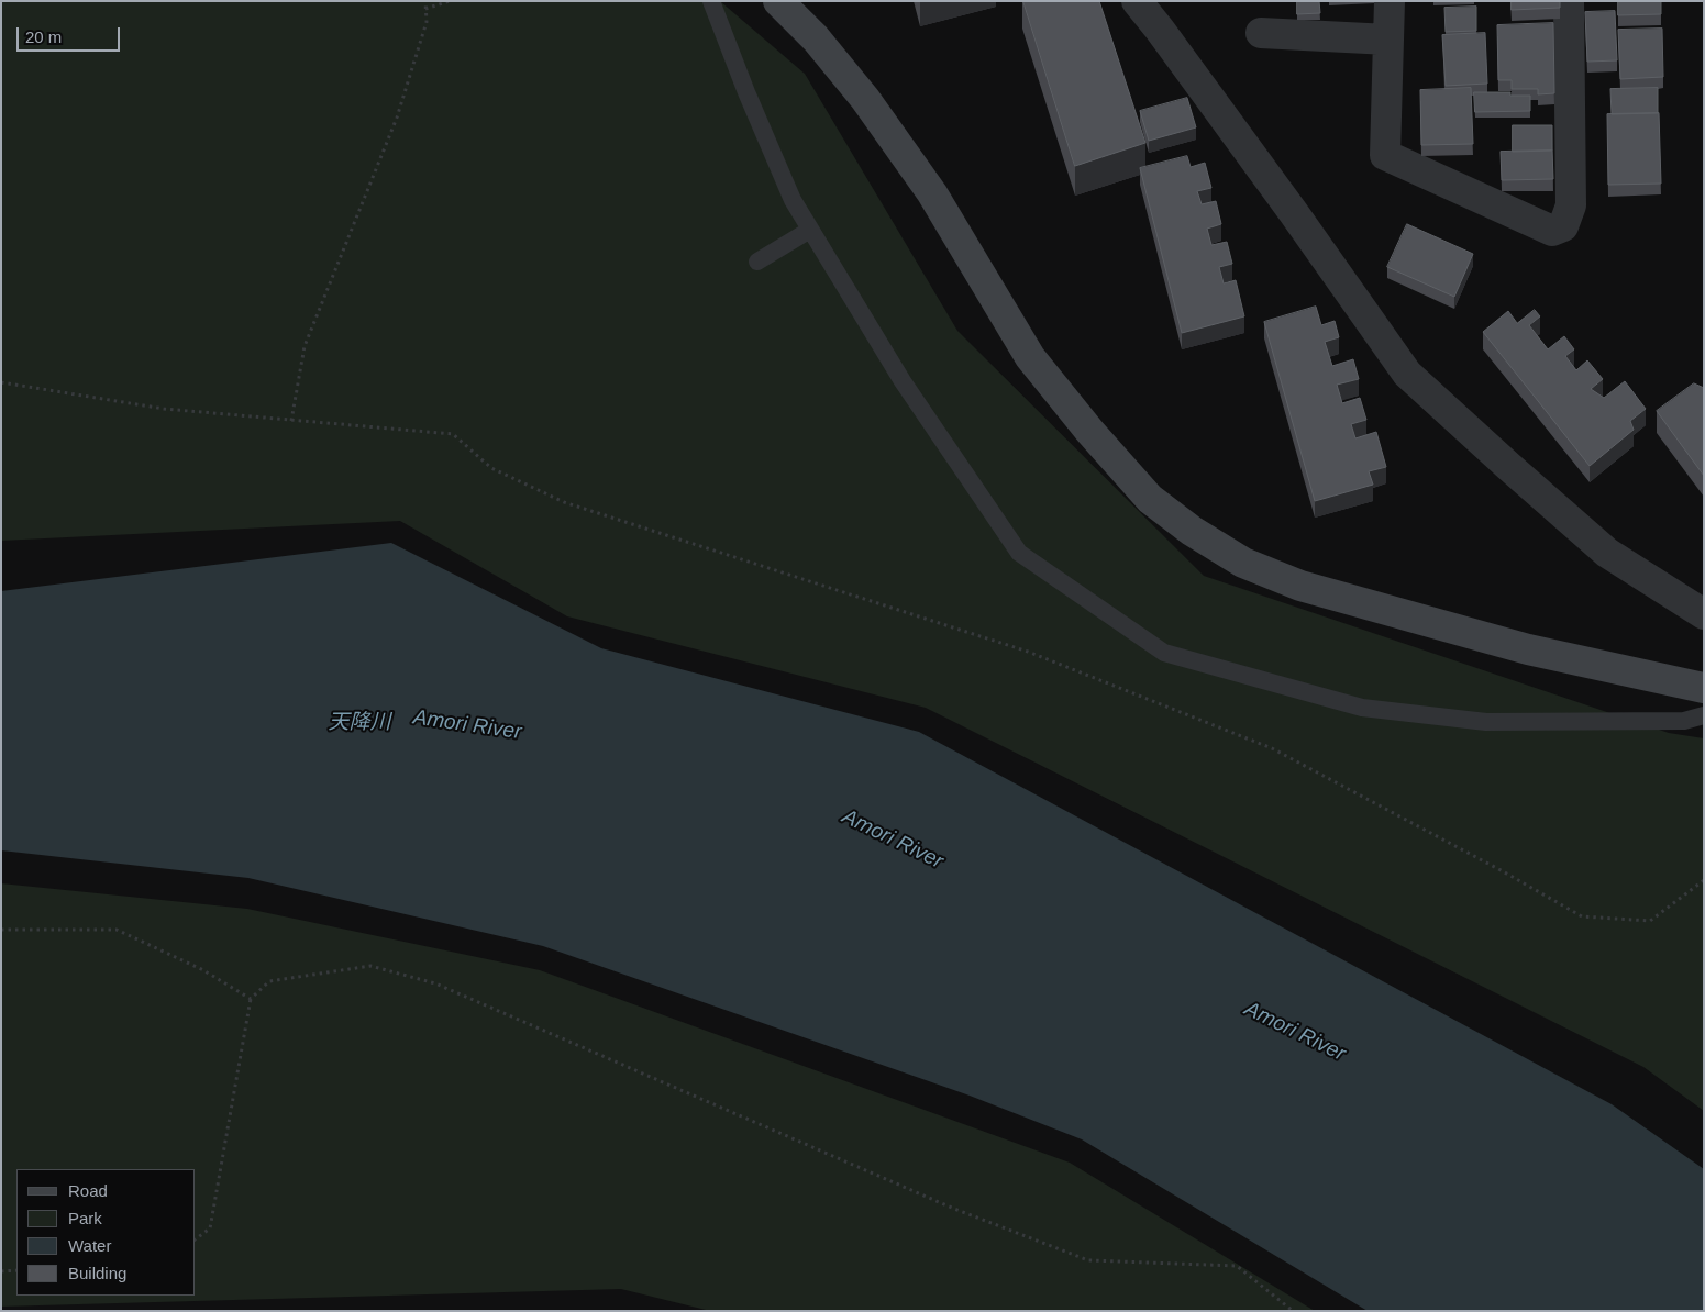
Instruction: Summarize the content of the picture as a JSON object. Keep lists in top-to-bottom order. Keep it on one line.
{"water":["天降川","Amori River"],"legend":["Road","Park","Water","Building"],"scale_bar":"20 m"}
